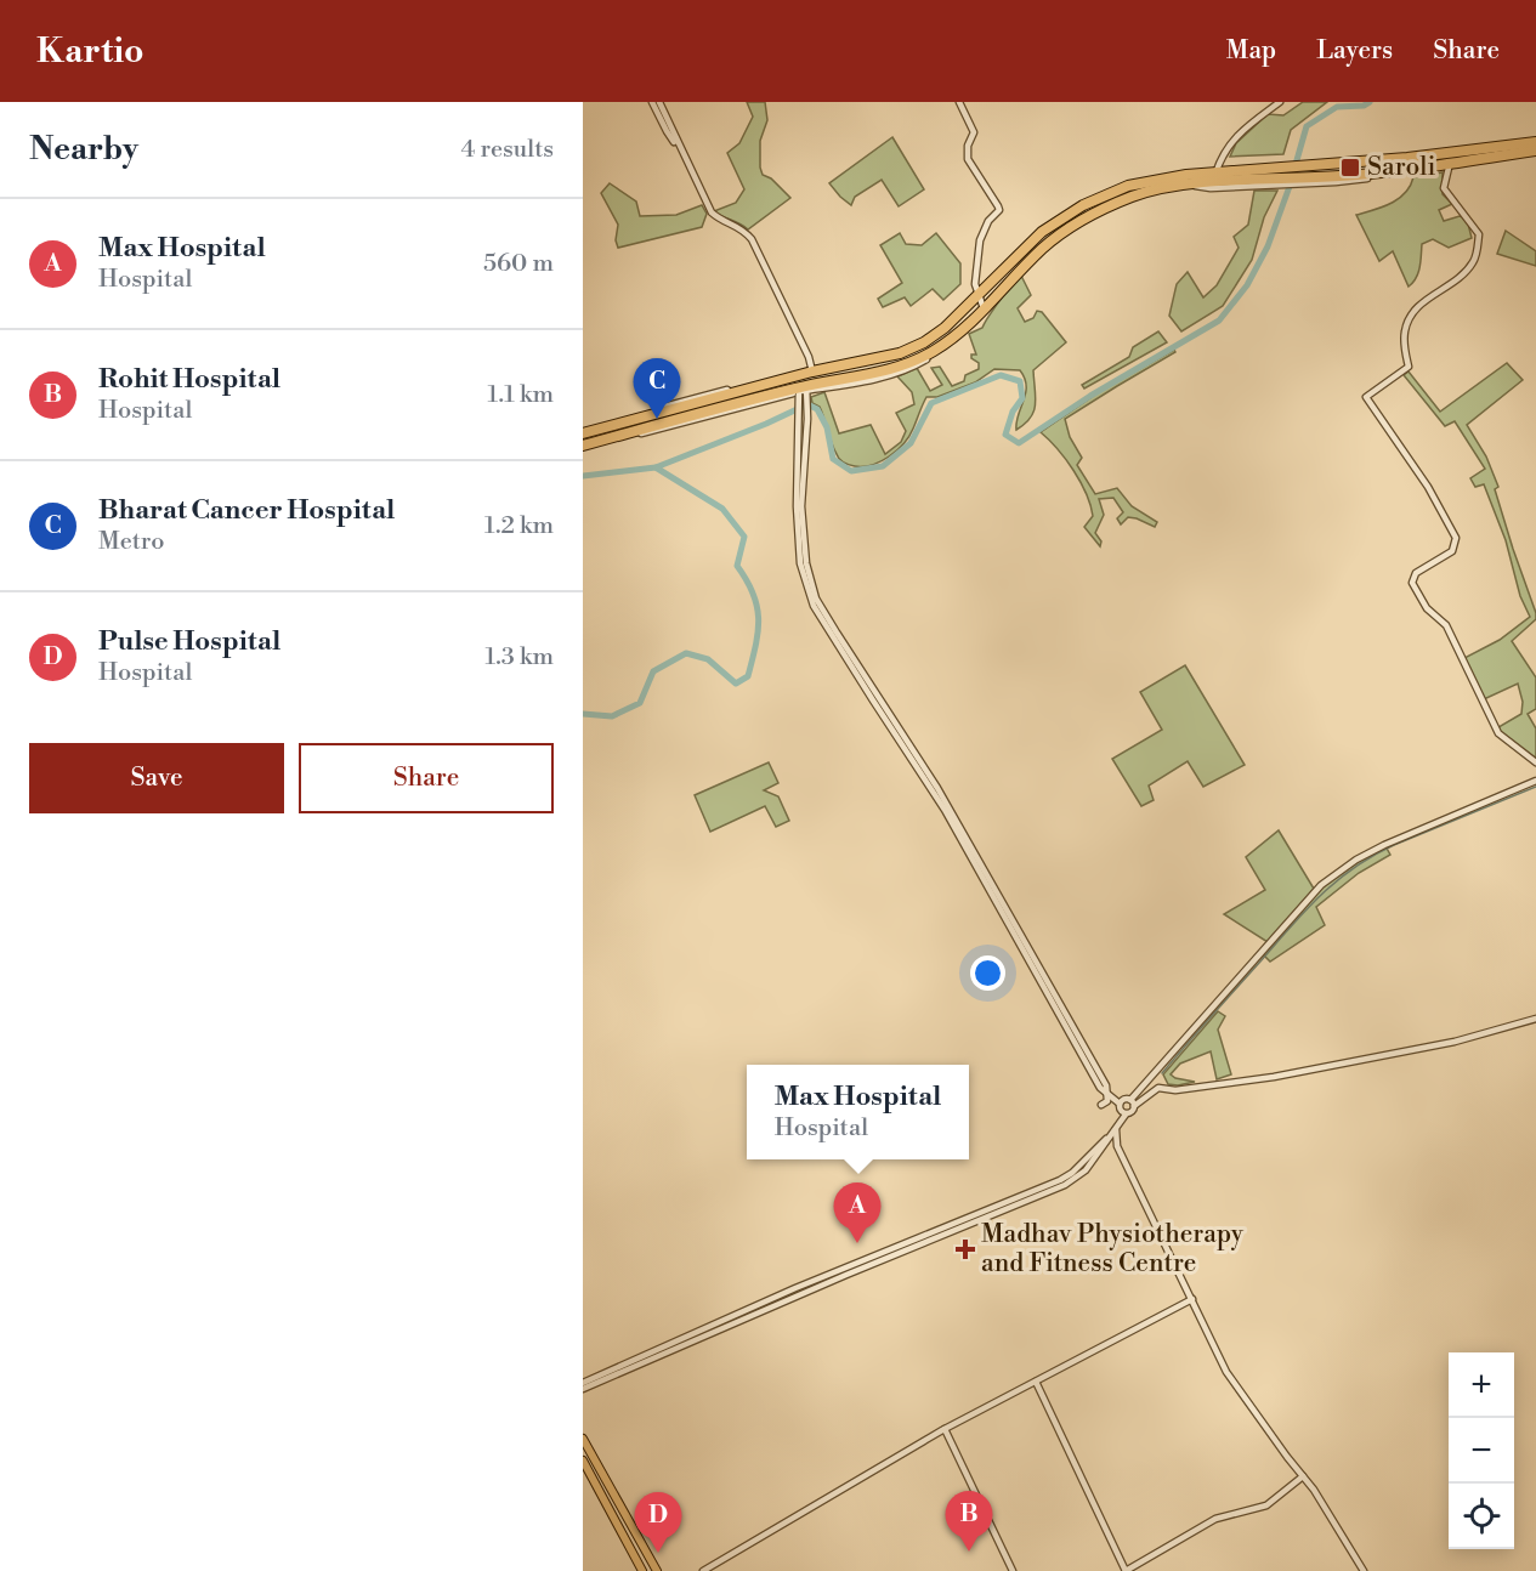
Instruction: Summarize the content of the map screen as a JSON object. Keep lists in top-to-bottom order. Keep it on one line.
{"places":{"transit":["Saroli"],"health":["Madhav Physiotherapy and Fitness Centre"]},"page":{"header":"Kartio","nav":["Map","Layers","Share"],"heading":["Nearby","4 results"],"list":[{"mark":"A","name":"Max Hospital","note":"Hospital","value":"560 m"},{"mark":"B","name":"Rohit Hospital","note":"Hospital","value":"1.1 km"},{"mark":"C","name":"Bharat Cancer Hospital","note":"Metro","value":"1.2 km"},{"mark":"D","name":"Pulse Hospital","note":"Hospital","value":"1.3 km"}],"pins":["C","A","B","D"],"buttons":["Save","Share"],"popup":["Max Hospital","Hospital"],"map_buttons":["+","−"]}}
